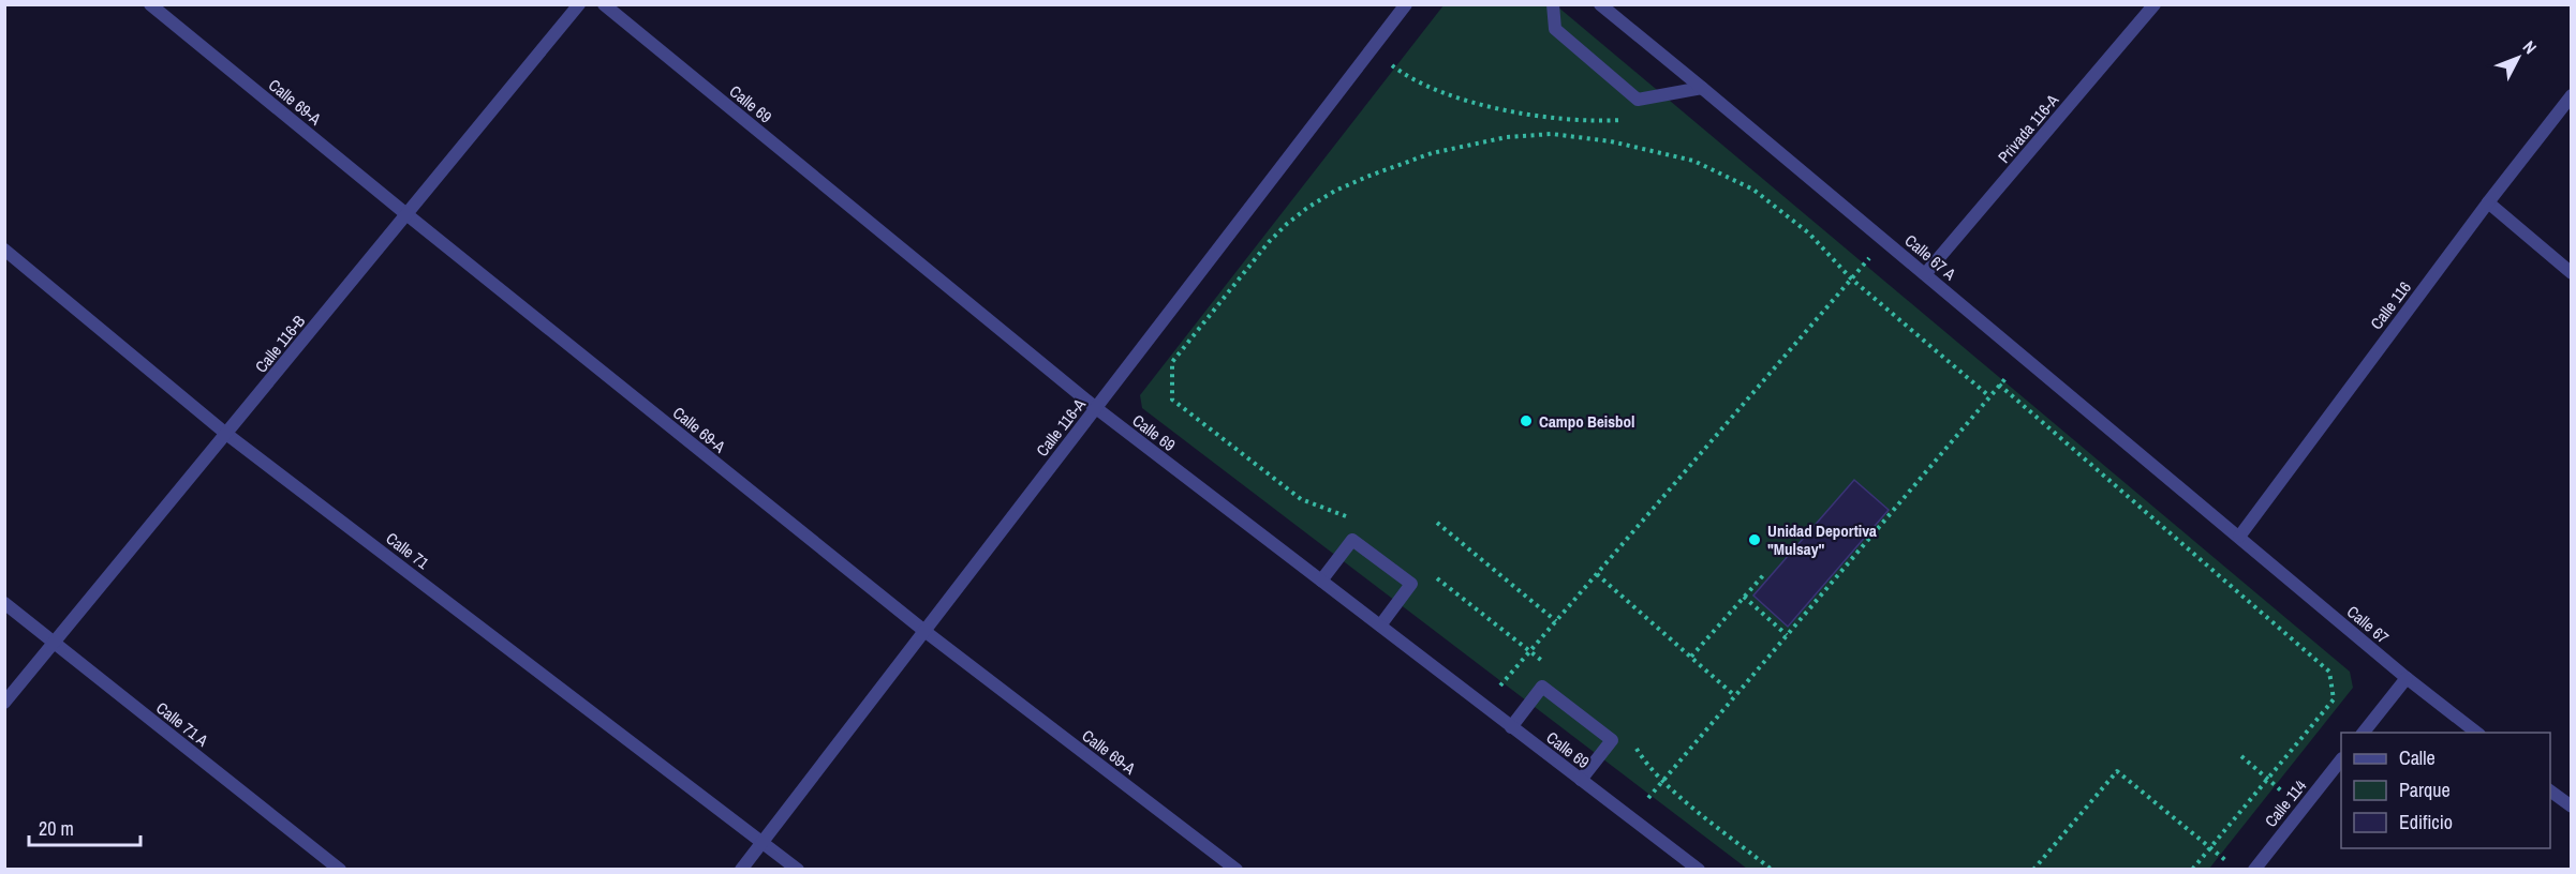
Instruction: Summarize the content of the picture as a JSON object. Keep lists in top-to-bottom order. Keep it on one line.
{"streets":{"street":["Calle 69-A","Calle 69","Privada 116-A","Calle 67 A","Calle 116","Calle 116-B","Calle 116-A","Calle 71","Calle 67","Calle 71 A","Calle 114"]},"crossings":[["Calle 69-A","Calle 116-B"],["Calle 69-A","Calle 116-A"],["Calle 69","Calle 116-A"],["Privada 116-A","Calle 67 A"],["Calle 67 A","Calle 116"],["Calle 67 A","Calle 67"],["Calle 116","Calle 67"],["Calle 116-B","Calle 71"],["Calle 116-B","Calle 71 A"],["Calle 116-A","Calle 71"]],"places":["Campo Beisbol","Unidad Deportiva \"Mulsay\""],"legend":["Calle","Parque","Edificio"],"scale_bar":"20 m","north":"top right"}
